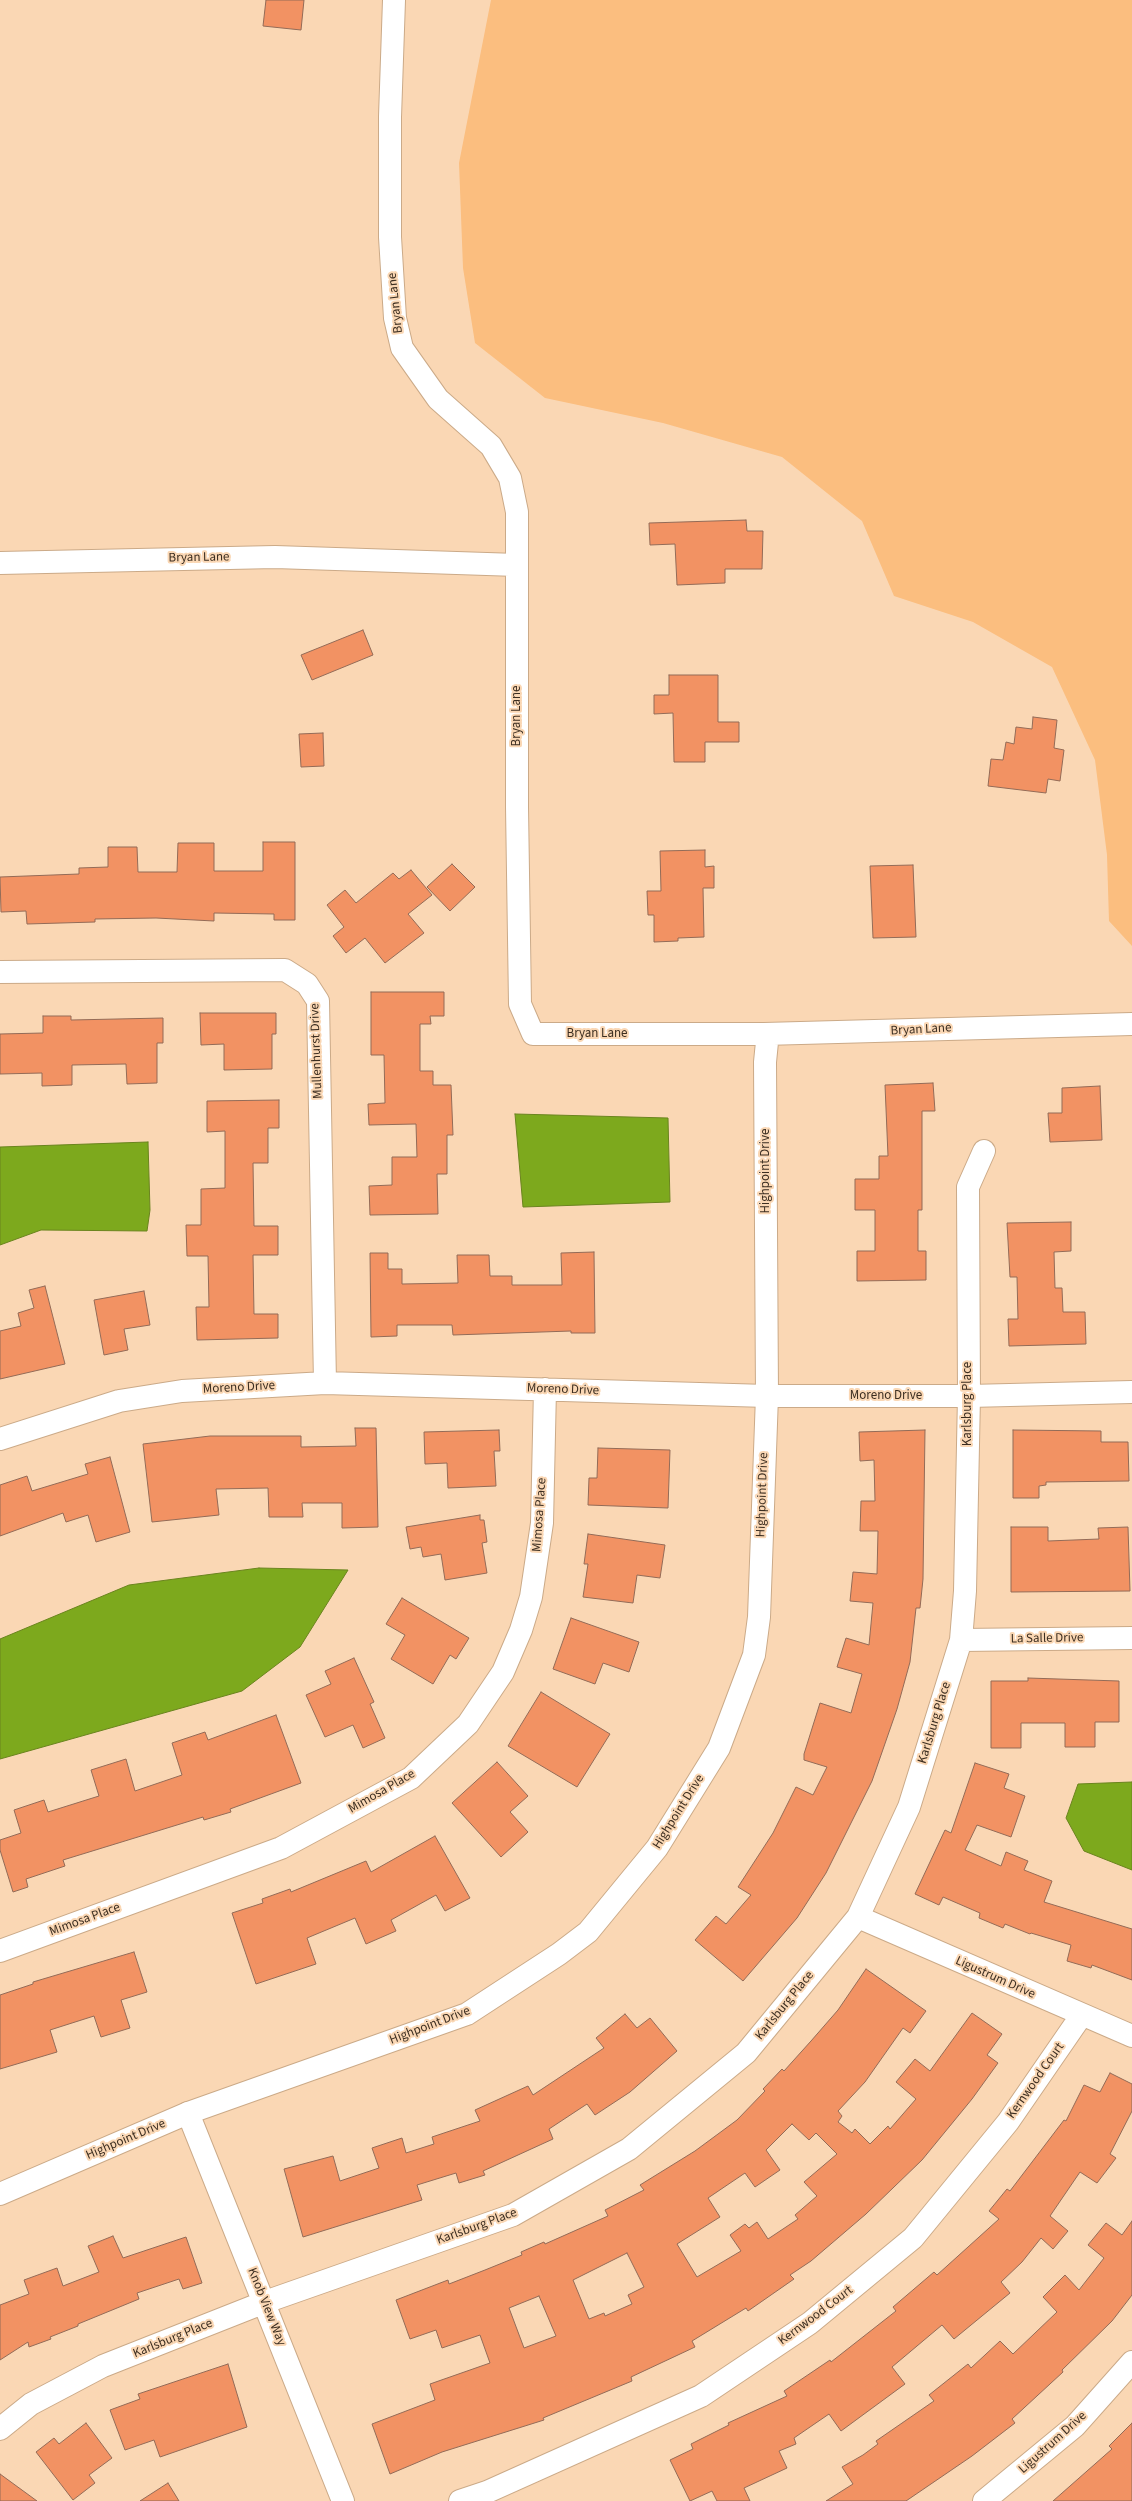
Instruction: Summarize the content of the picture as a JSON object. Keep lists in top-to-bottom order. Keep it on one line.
{"streets":{"street":["Bryan Lane","Mullenhurst Drive","Highpoint Drive","Moreno Drive","Karlsburg Place","Mimosa Place","La Salle Drive","Ligustrum Drive","Kernwood Court","Knob View Way"]},"crossings":[["Bryan Lane","Highpoint Drive"],["Mullenhurst Drive","Moreno Drive"],["Highpoint Drive","Moreno Drive"],["Highpoint Drive","Knob View Way"],["Moreno Drive","Karlsburg Place"],["Moreno Drive","Mimosa Place"],["Karlsburg Place","La Salle Drive"],["Karlsburg Place","Ligustrum Drive"],["Karlsburg Place","Knob View Way"],["Ligustrum Drive","Kernwood Court"]]}
